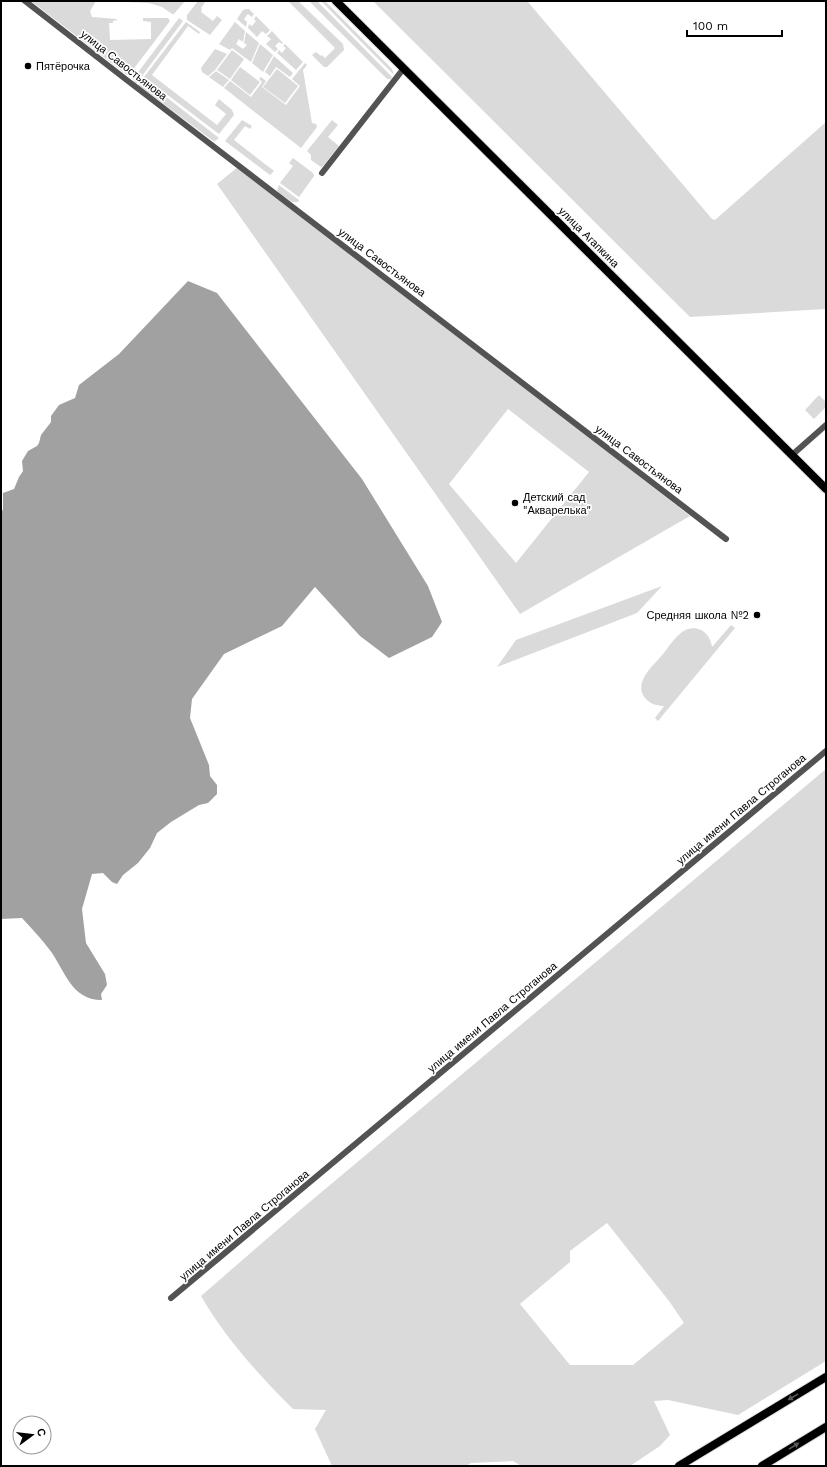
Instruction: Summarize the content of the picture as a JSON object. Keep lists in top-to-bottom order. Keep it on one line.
{"streets":{"main road":["улица Агапкина"],"street":["улица Савостьянова","улица имени Павла Строганова"]},"places":["Пятёрочка","Детский сад \"Акварелька\"","Средняя школа №2"],"scale_bar":"100 m","north":"right"}
